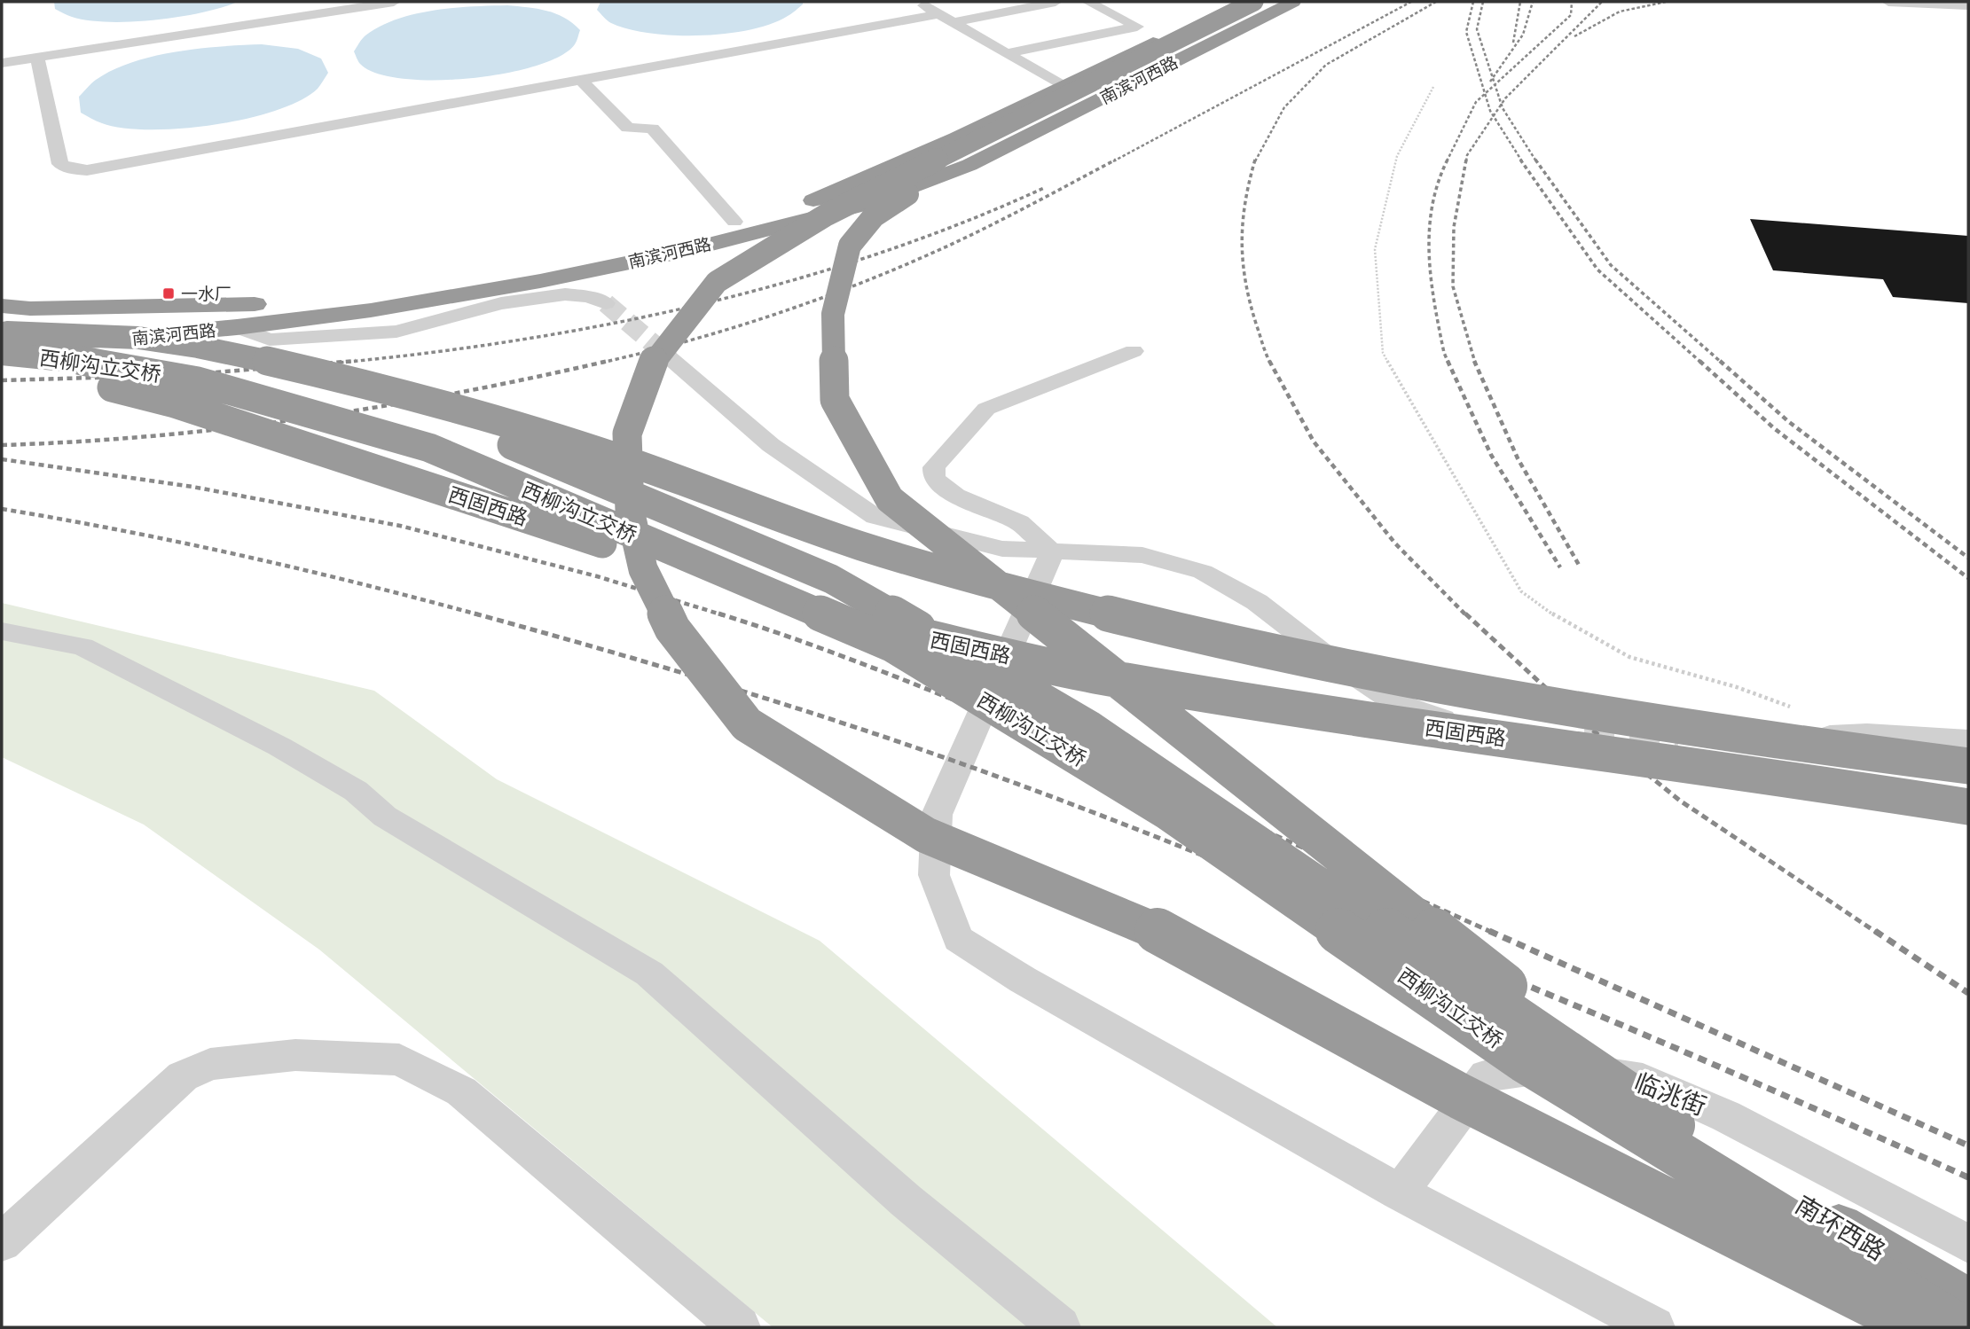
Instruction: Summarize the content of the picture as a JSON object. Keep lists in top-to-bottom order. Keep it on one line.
{"streets":{"highway":["南滨河西路","西柳沟立交桥","西固西路","南环西路"],"street":["临洮街"]},"crossings":[["南滨河西路","西柳沟立交桥"],["西柳沟立交桥","西固西路"],["西柳沟立交桥","南环西路"]],"places":{"transit":["一水厂"]}}
